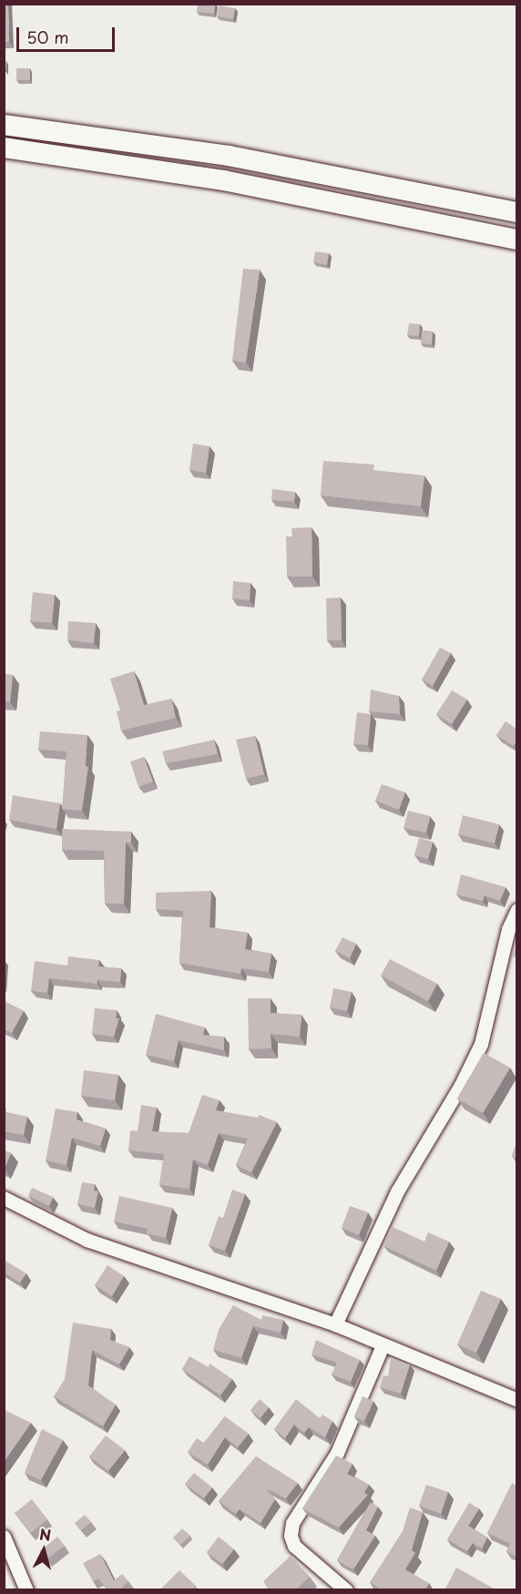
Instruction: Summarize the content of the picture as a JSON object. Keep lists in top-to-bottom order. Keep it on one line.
{"scale_bar":"50 m","north":"top"}
